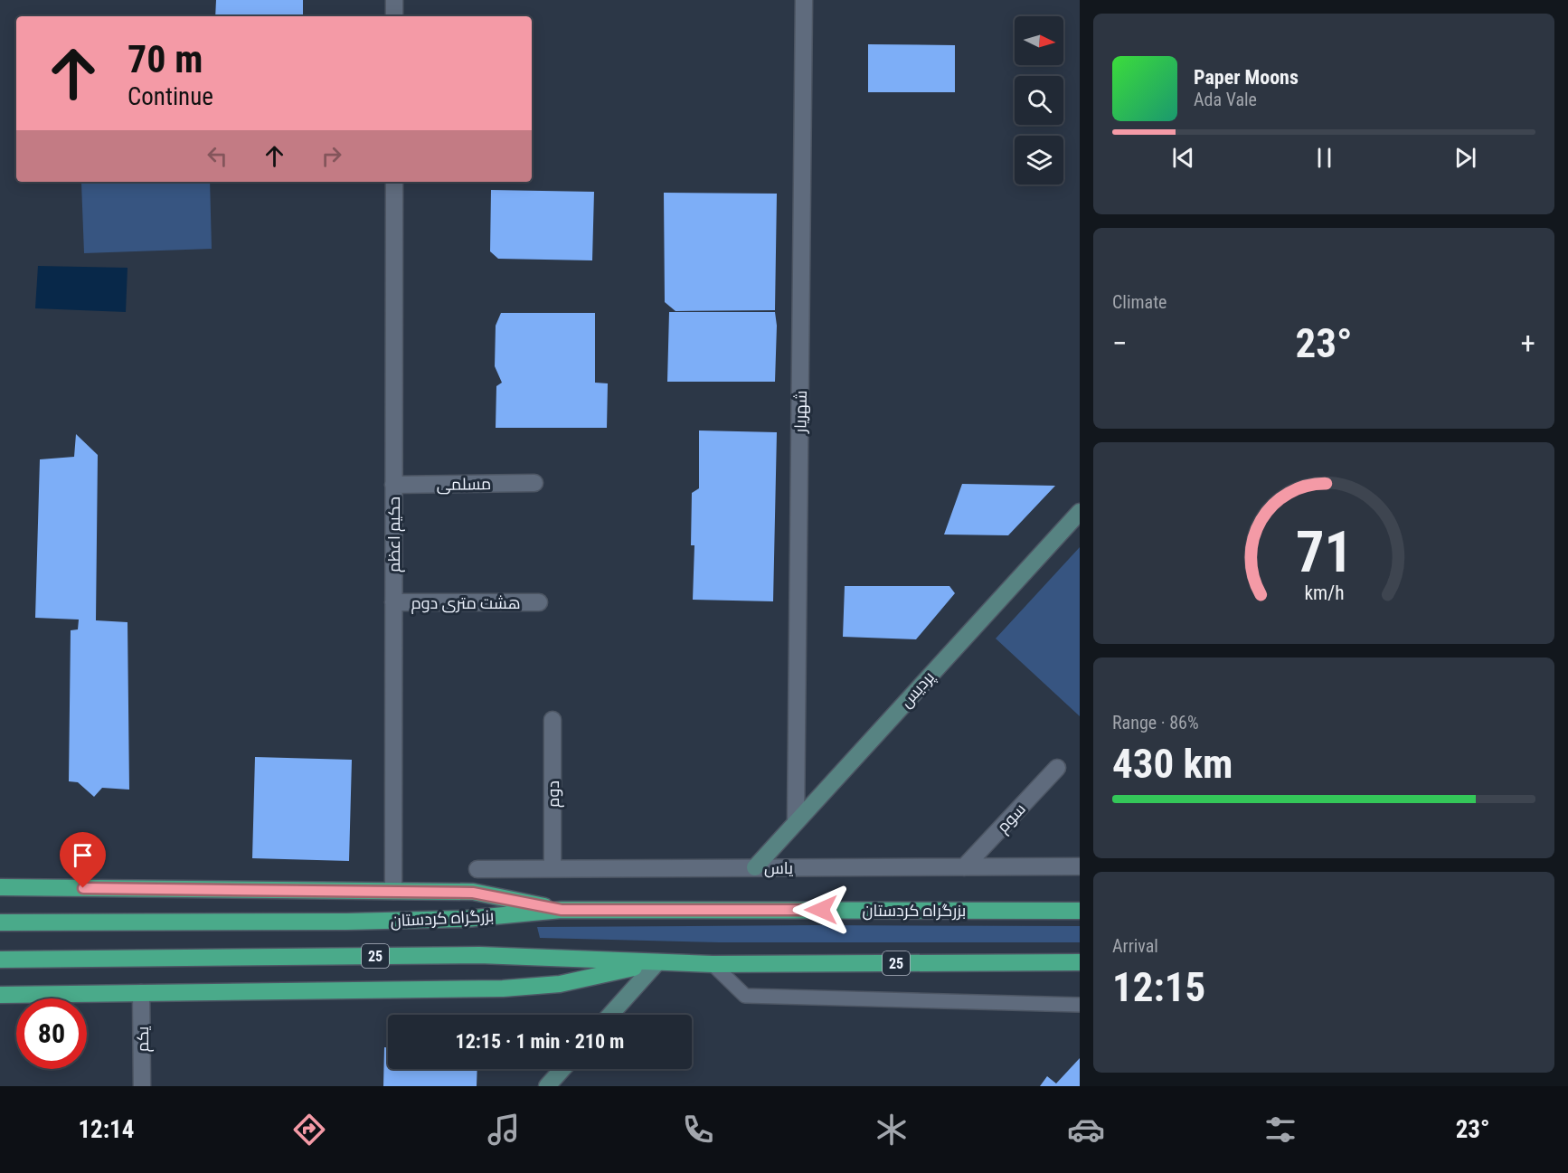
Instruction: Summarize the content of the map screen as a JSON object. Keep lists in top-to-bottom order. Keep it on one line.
{"streets":{"highway":["بزرگراه کردستان","25"],"main road":["پردیس"],"street":["شهریار","مسلمی","حکیم اعظم","هشت متری دوم","دوم","سوم","یاس","یکم"]},"crossings":[["شهریار","پردیس"],["مسلمی","حکیم اعظم"],["حکیم اعظم","هشت متری دوم"],["پردیس","یاس"],["دوم","یاس"],["سوم","یاس"]],"north":"right","page":{"turn":["70 m","Continue"],"song":["Paper Moons","Ada Vale"],"tile":["Climate",["Range · 86%","430 km"],["Arrival","12:15"]],"heat":["−","23°","+"],"limit":"80","trip":"12:15 · 1 min · 210 m","tabs":["12:14","23°"],"gauge":["71","km/h"]}}
